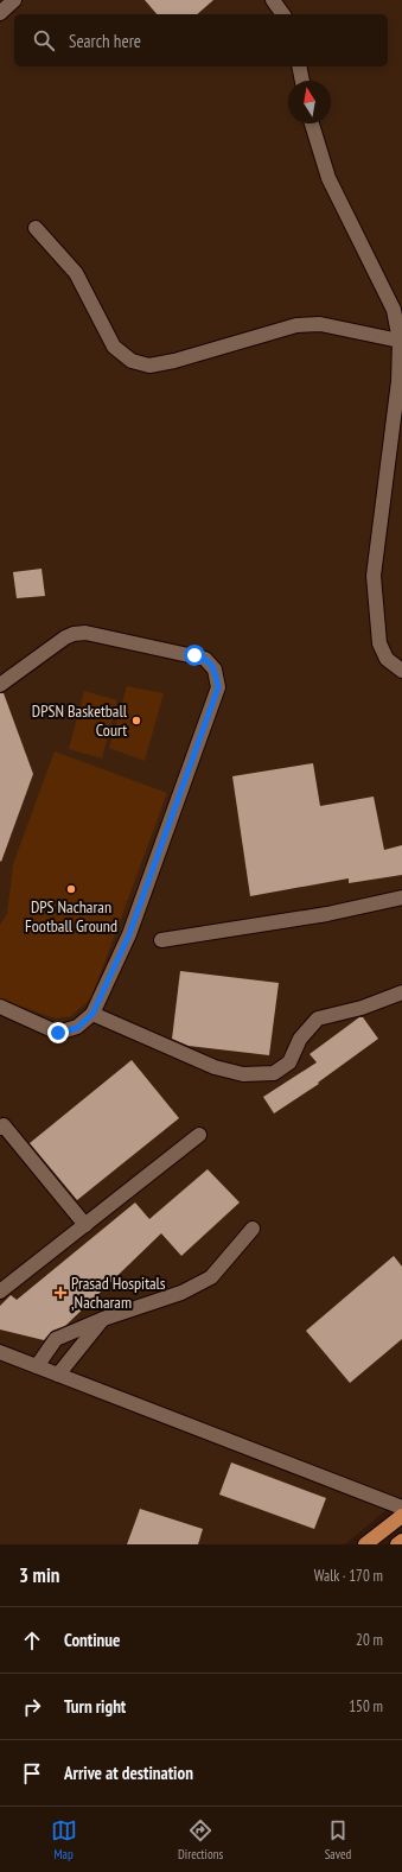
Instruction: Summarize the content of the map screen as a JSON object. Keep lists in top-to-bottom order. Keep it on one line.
{"places":{"other":["DPSN Basketball Court","DPS Nacharan Football Ground"],"health":["Prasad Hospitals ,Nacharam"]},"north":"top","page":{"search":"Search here","heading":["3 min","Walk · 170 m"],"list":[["Continue","20 m"],["Turn right","150 m"],"Arrive at destination"],"nav":["Map","Directions","Saved"]}}
